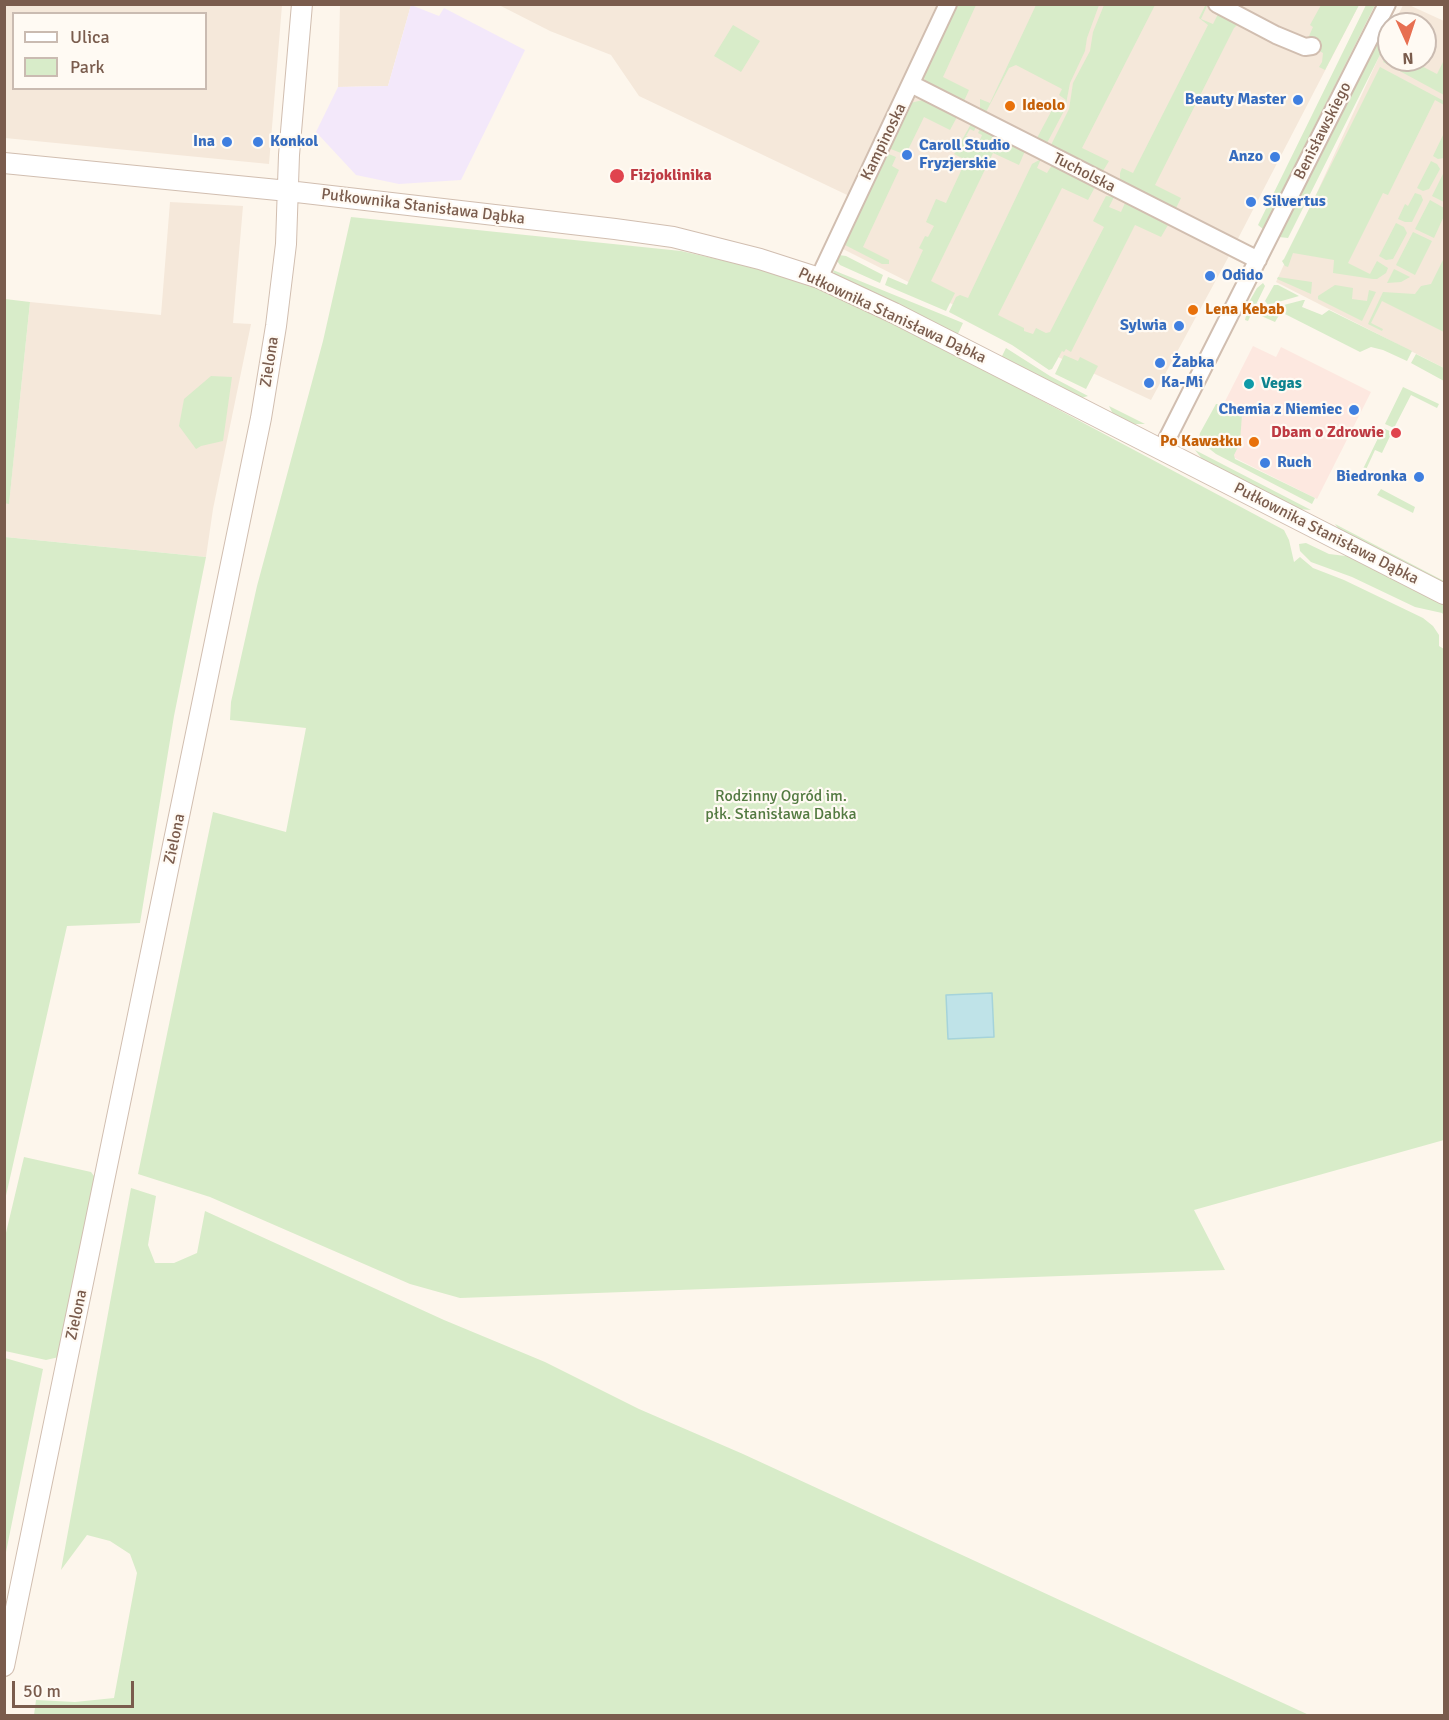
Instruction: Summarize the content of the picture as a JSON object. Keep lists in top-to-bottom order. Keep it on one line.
{"streets":{"street":["Benisławskiego","Kampinoska","Tucholska","Pułkownika Stanisława Dąbka","Zielona"]},"crossings":[["Benisławskiego","Tucholska"],["Benisławskiego","Pułkownika Stanisława Dąbka"],["Kampinoska","Tucholska"],["Kampinoska","Pułkownika Stanisława Dąbka"],["Pułkownika Stanisława Dąbka","Zielona"]],"parks":["Rodzinny Ogród im. płk. Stanisława Dabka"],"places":["Beauty Master","Ideolo","Ina","Konkol","Caroll Studio Fryzjerskie","Anzo","Fizjoklinika","Silvertus","Odido","Lena Kebab","Sylwia","Żabka","Ka-Mi","Vegas","Chemia z Niemiec","Dbam o Zdrowie","Po Kawałku","Ruch","Biedronka"],"legend":["Ulica","Park"],"scale_bar":"50 m","north":"bottom"}
